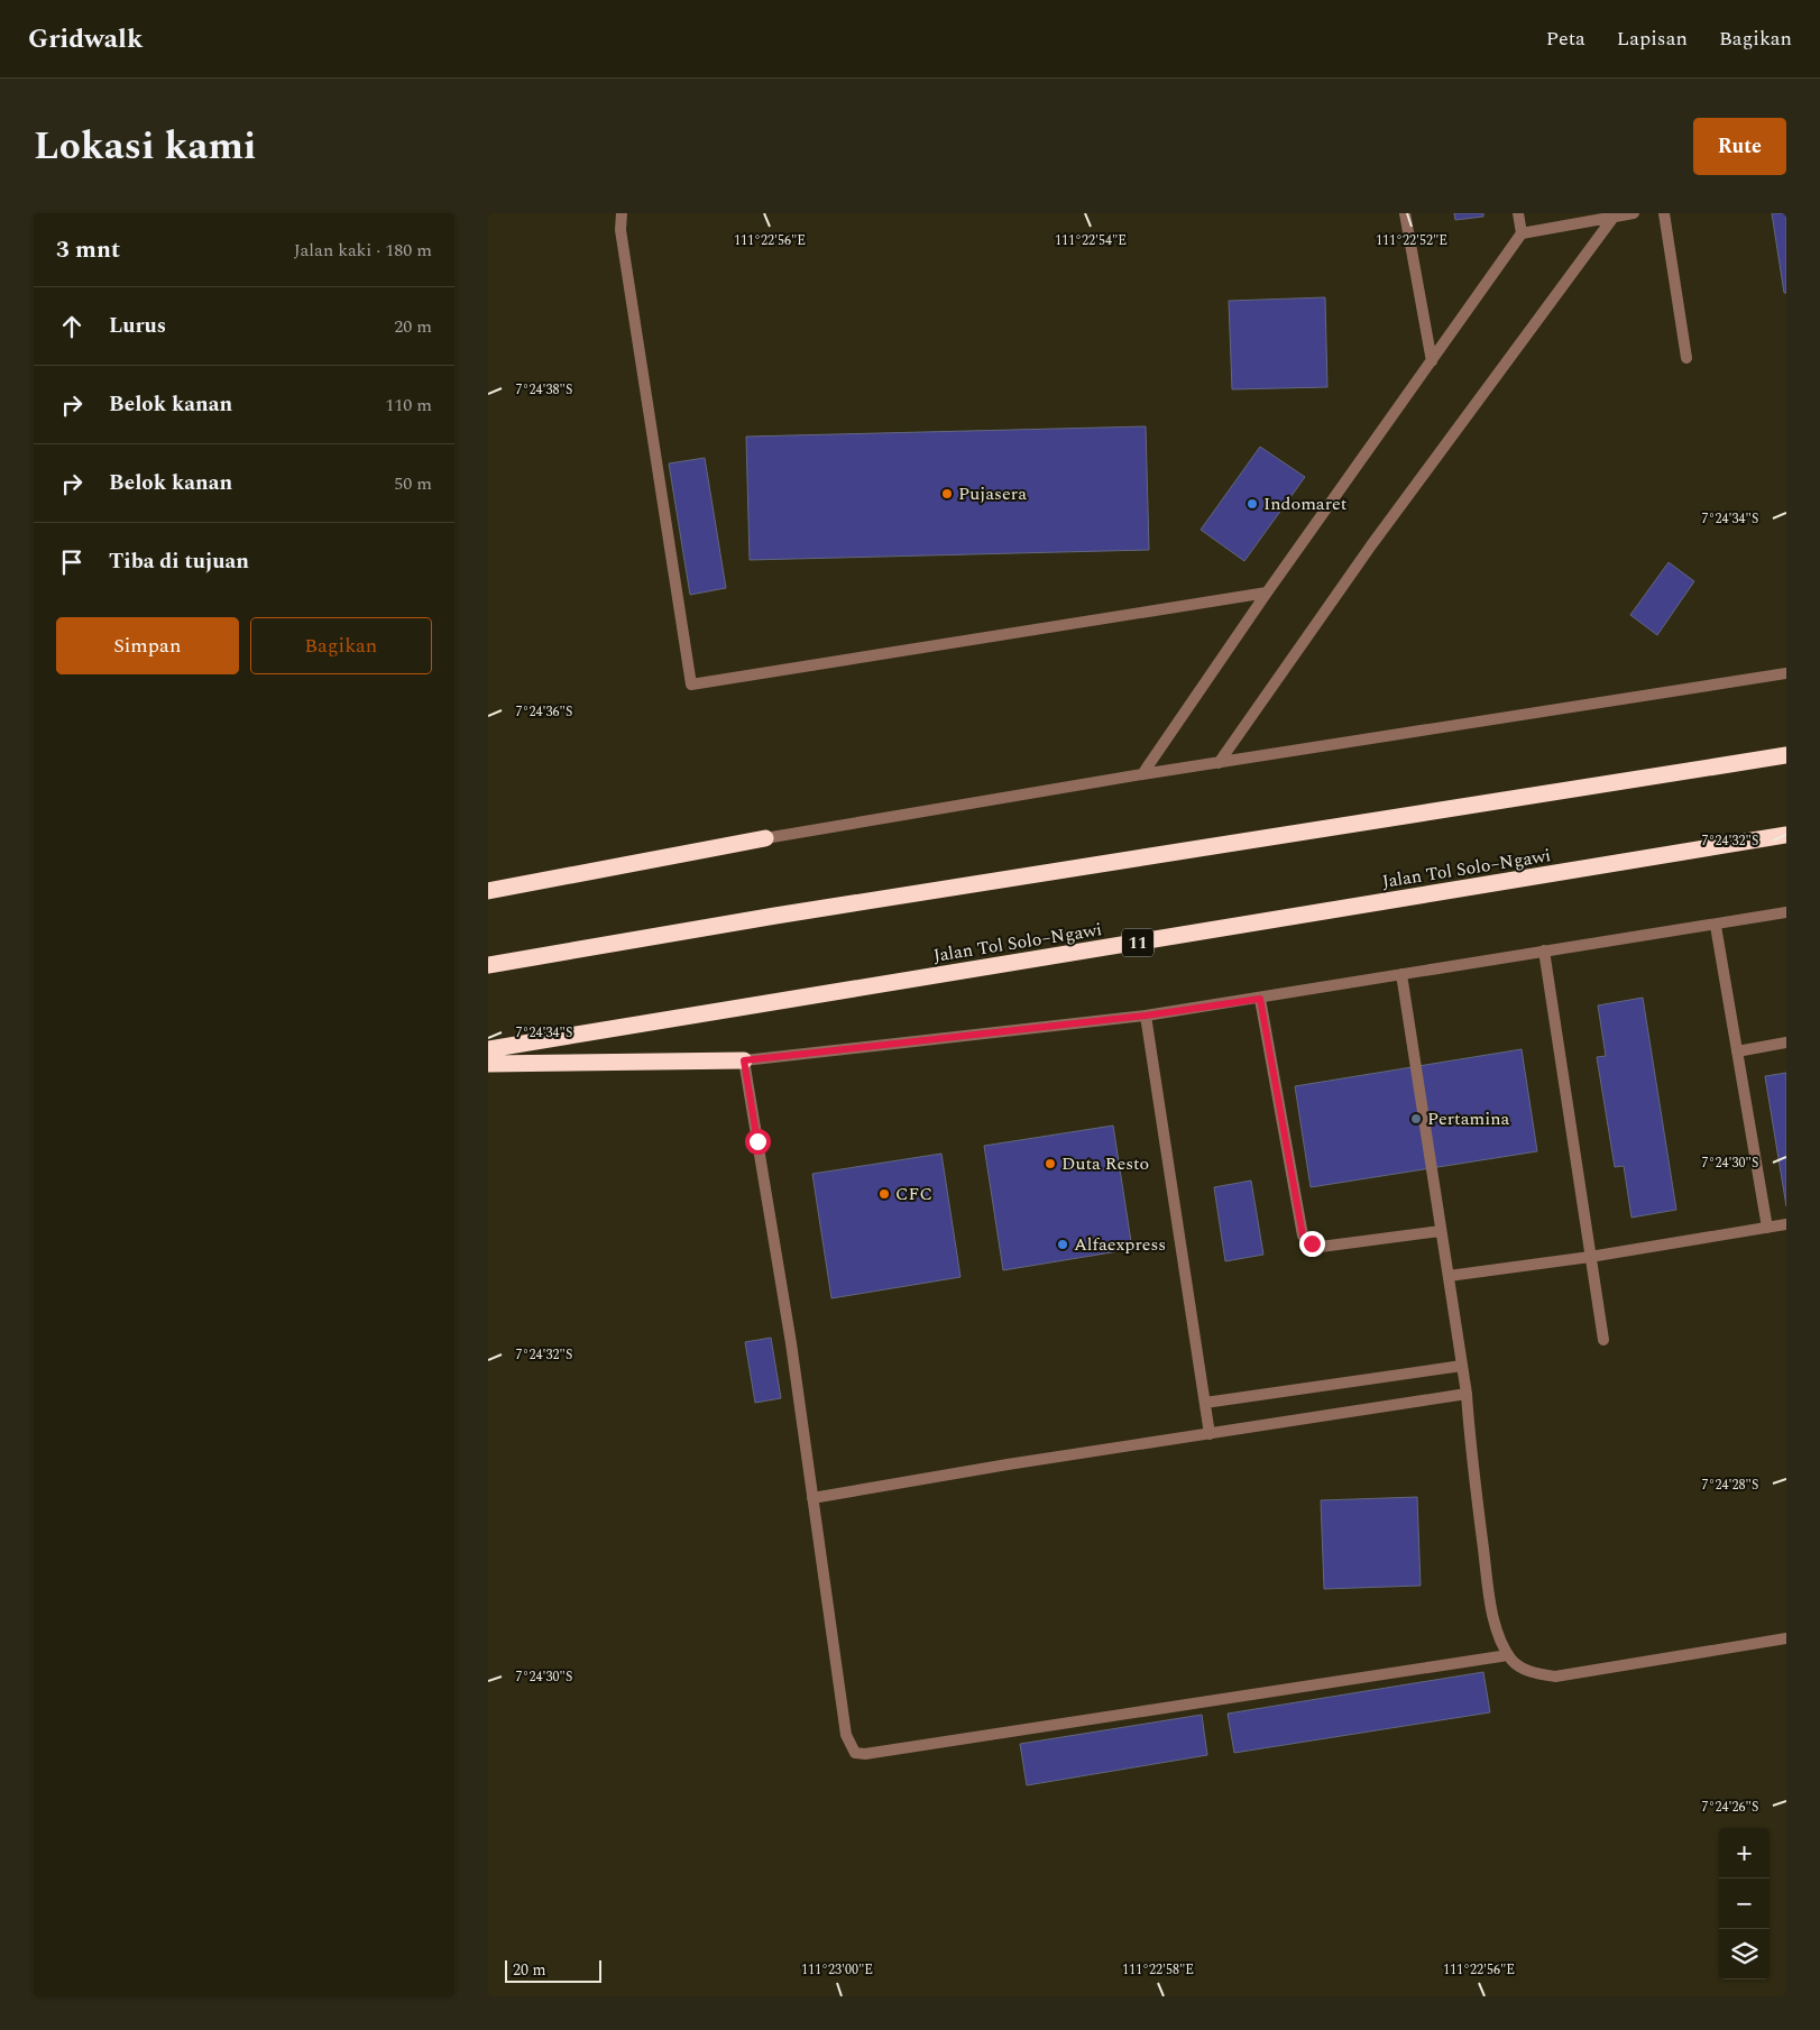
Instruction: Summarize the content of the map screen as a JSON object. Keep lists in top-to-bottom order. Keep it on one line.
{"streets":{"highway":["Jalan Tol Solo–Ngawi","11"]},"places":["Pujasera","Indomaret","Pertamina","Duta Resto","CFC","Alfaexpress"],"scale_bar":"20 m","page":{"header":"Gridwalk","nav":["Peta","Lapisan","Bagikan"],"title":"Lokasi kami","buttons":["Rute",["Simpan","Bagikan"]],"heading":["3 mnt","Jalan kaki · 180 m"],"list":[["Lurus","20 m"],["Belok kanan","110 m"],["Belok kanan","50 m"],"Tiba di tujuan"],"map_buttons":["+","−"],"scale":"20 m"},"coordinates":["111°22'56\"E","111°22'54\"E","111°22'52\"E","7°24'38\"S","7°24'34\"S","7°24'36\"S","7°24'32\"S","7°24'30\"S","7°24'28\"S","7°24'26\"S","111°23'00\"E","111°22'58\"E"]}
